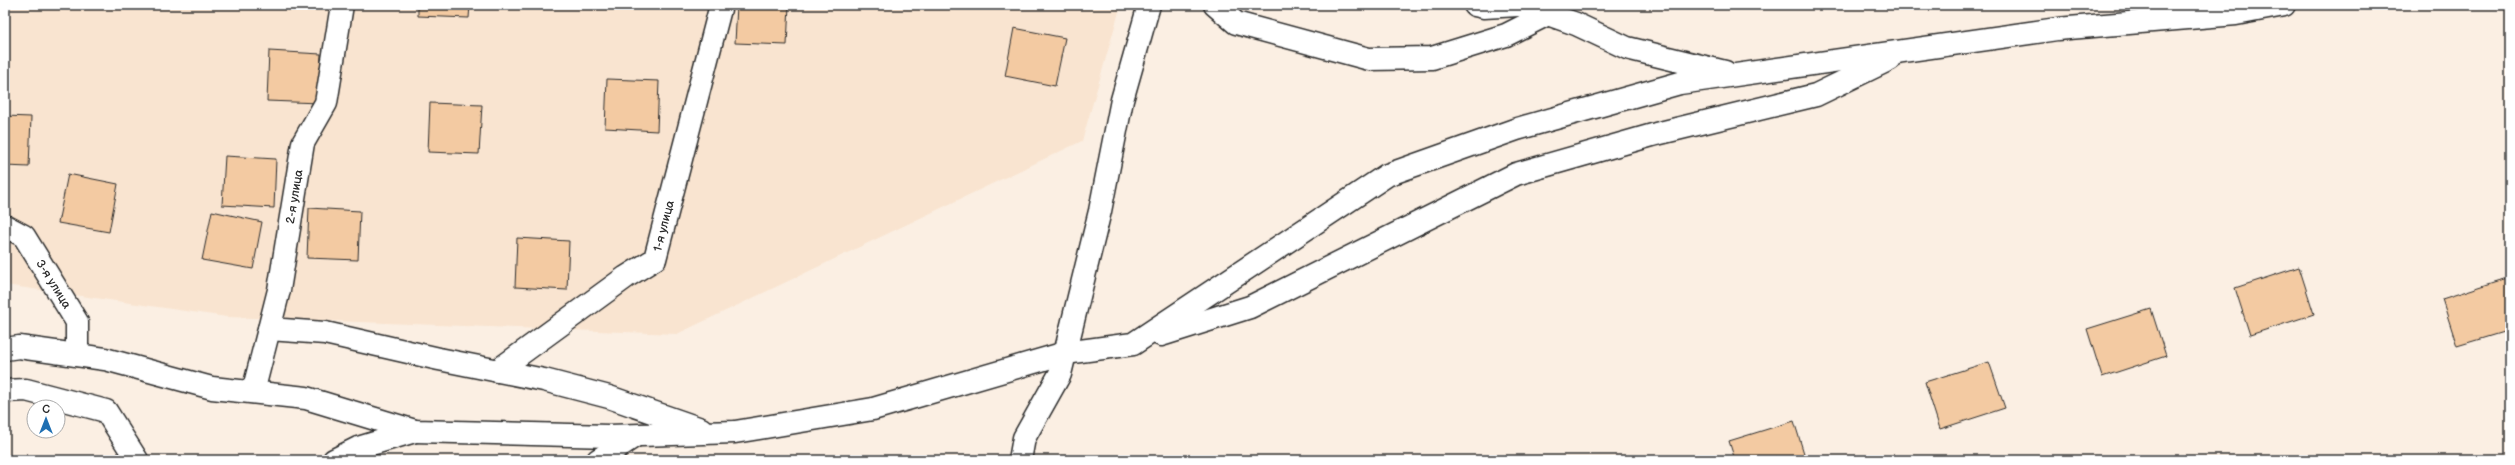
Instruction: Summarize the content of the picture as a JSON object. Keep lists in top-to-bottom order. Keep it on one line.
{"streets":{"street":["2-я улица","1-я улица","3-я улица"]},"north":"top"}
